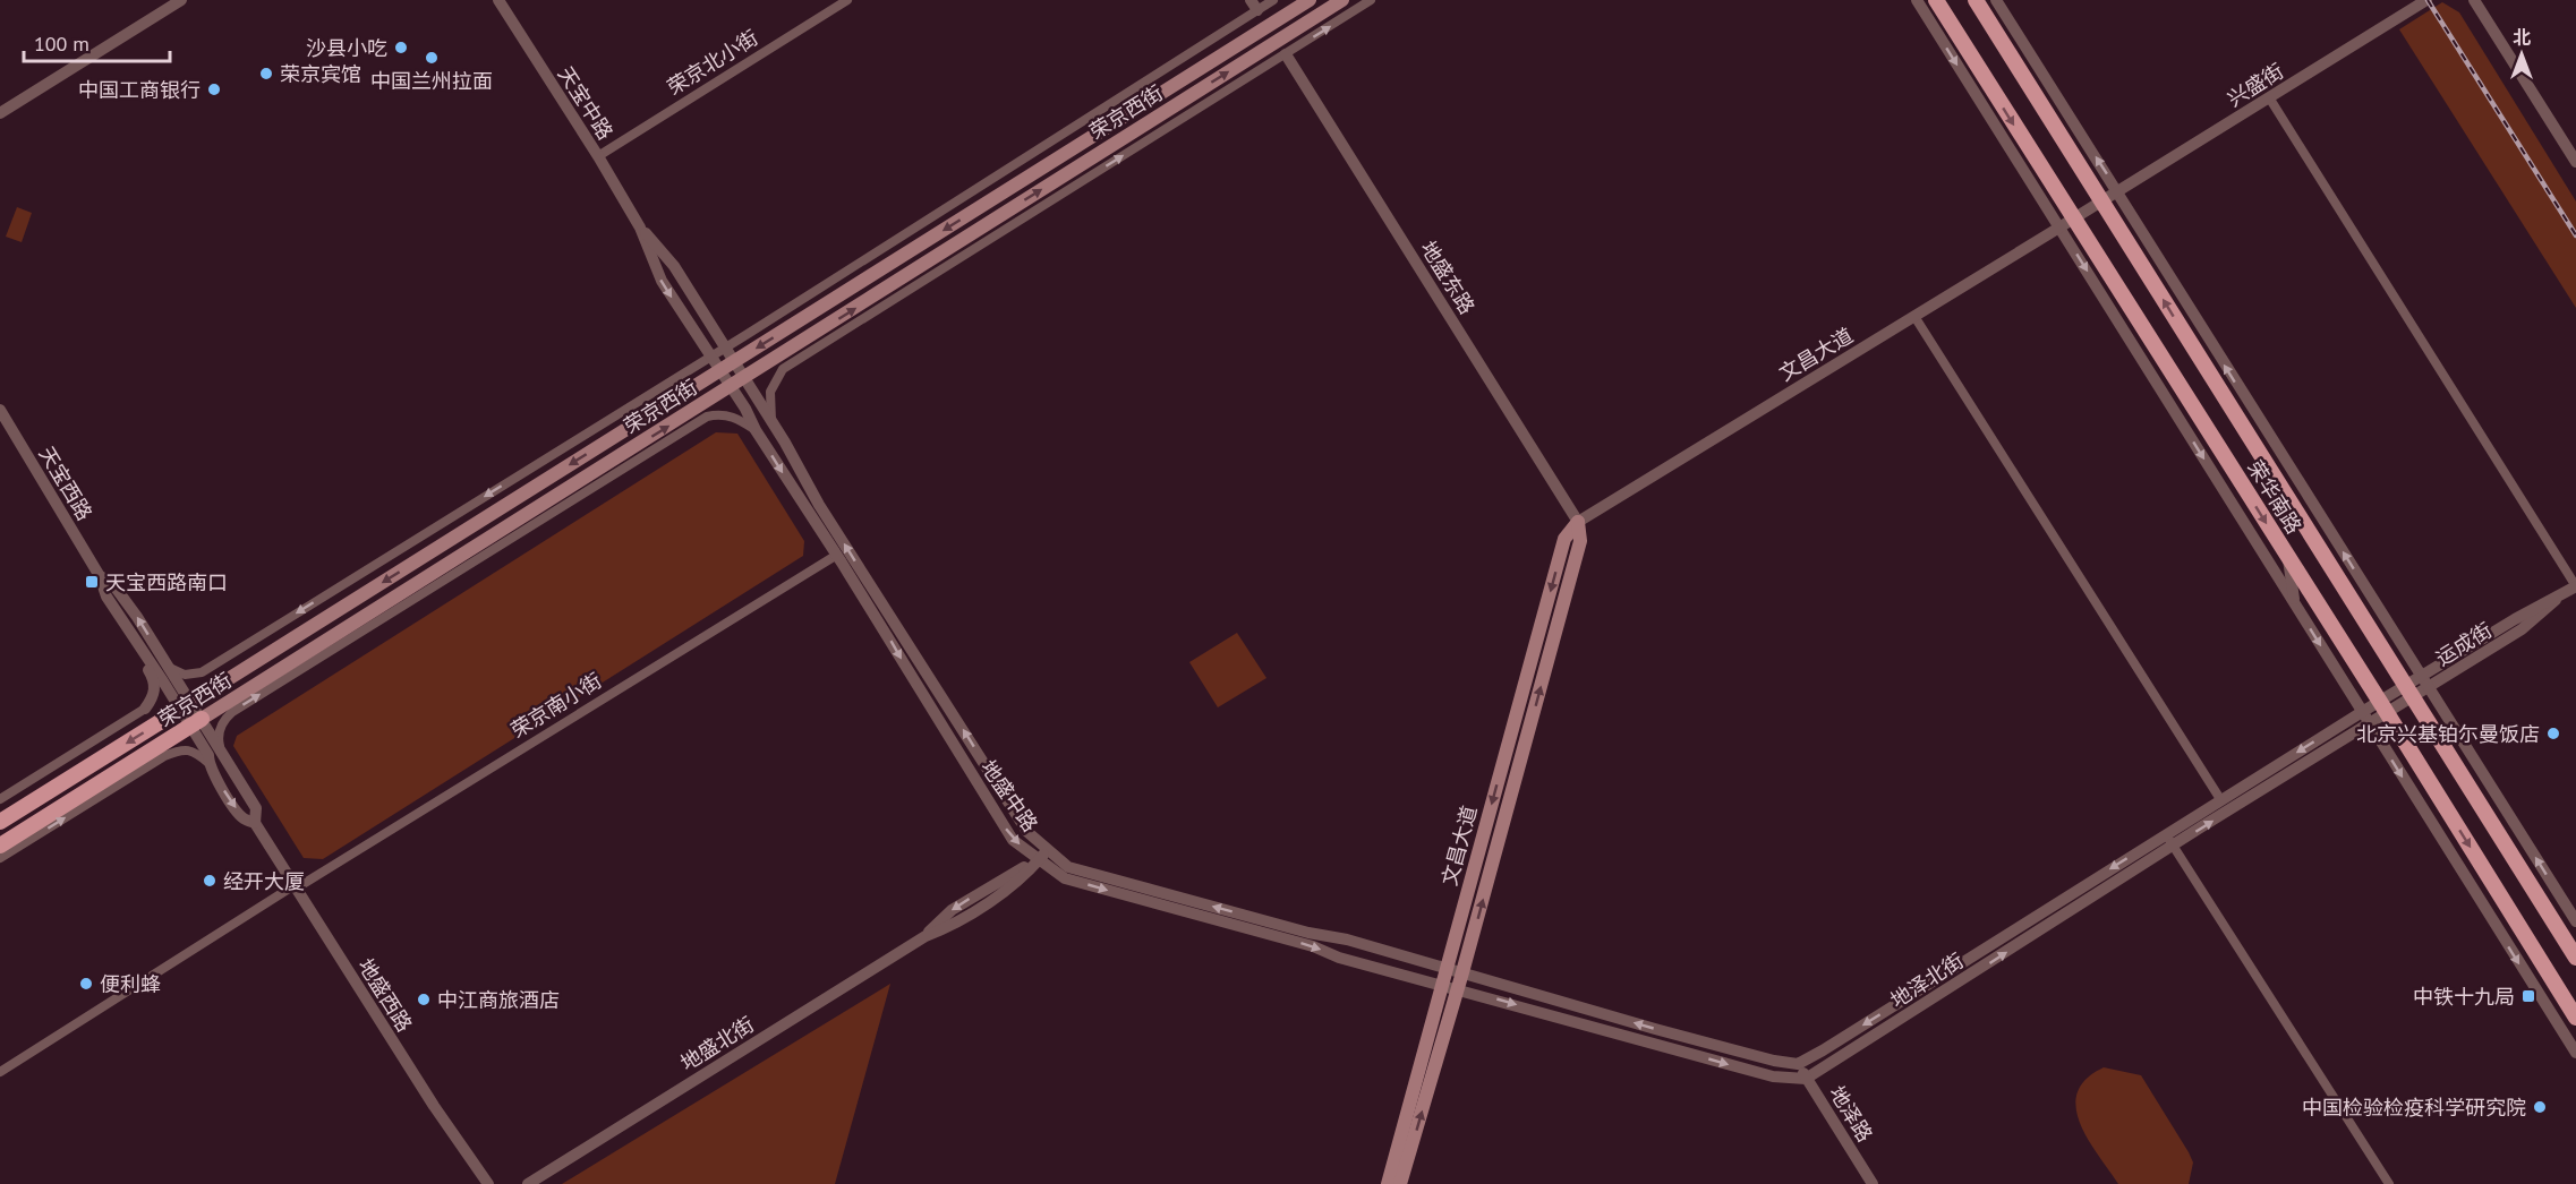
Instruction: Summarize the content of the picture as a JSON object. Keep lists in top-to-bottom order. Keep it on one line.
{"streets":{"main road":["荣京西街","文昌大道","荣华南路"],"street":["荣京北小街","兴盛街","天宝中路","地盛东路","天宝西路","运成街","荣京南小街","地盛中路","地泽北街","地盛西路","地盛北街","地泽路"]},"crossings":[["荣京北小街","天宝中路"],["兴盛街","文昌大道"],["兴盛街","荣华南路"],["天宝中路","荣京西街"],["天宝中路","地盛中路"],["荣京西街","天宝西路"],["荣京西街","地盛中路"],["荣京西街","地盛西路"],["地盛东路","文昌大道"],["文昌大道","荣华南路"],["文昌大道","地盛中路"],["荣华南路","运成街"],["荣华南路","地泽北街"],["运成街","地泽北街"],["荣京南小街","地盛中路"],["荣京南小街","地盛西路"],["地盛中路","地盛北街"],["地泽北街","地泽路"]],"places":{"other":["沙县小吃","中国兰州拉面","荣京宾馆","中国工商银行","北京兴基铂尓曼饭店","经开大厦","便利蜂","中江商旅酒店","中国检验检疫科学研究院"],"transit":["天宝西路南口","中铁十九局"]},"scale_bar":"100 m","north":"top"}
